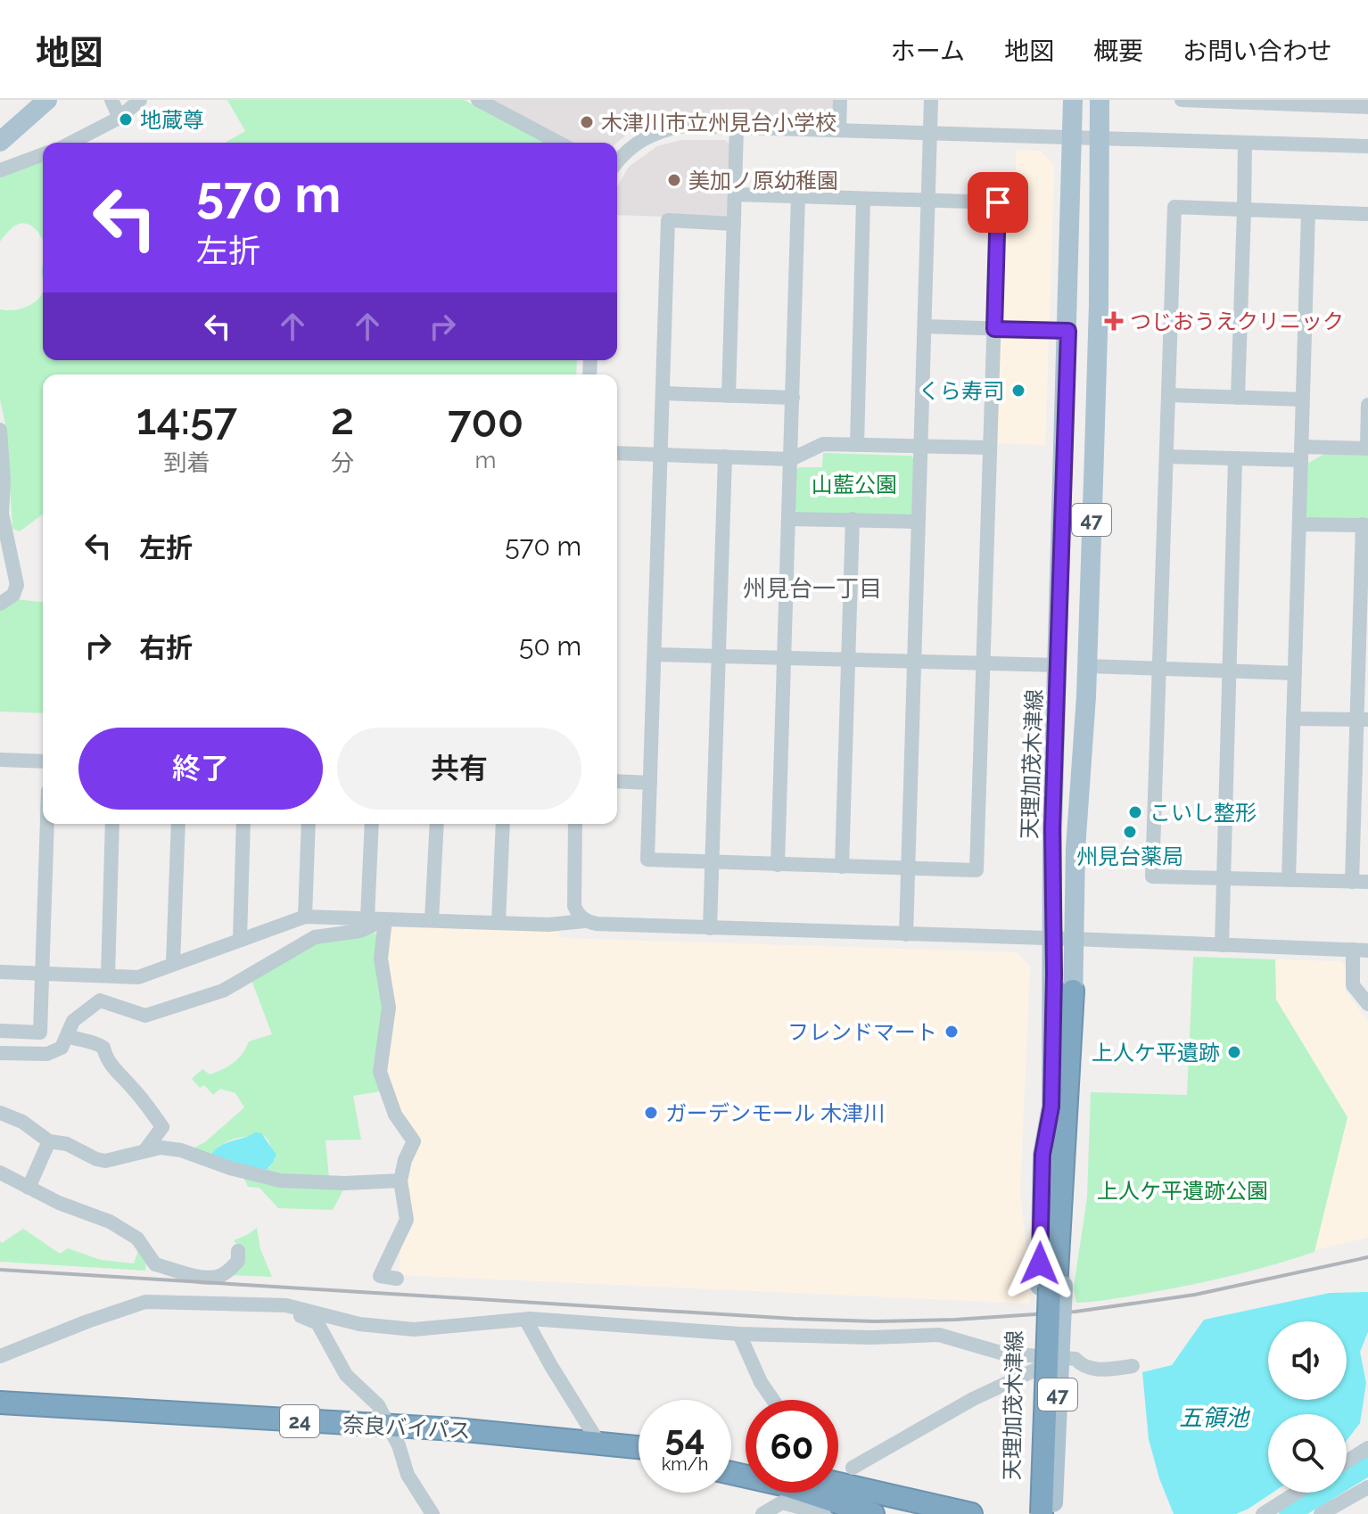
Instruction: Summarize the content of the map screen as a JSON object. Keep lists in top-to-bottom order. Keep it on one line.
{"streets":{"highway":["24","奈良バイパス"],"main road":["47","天理加茂木津線"]},"districts":["州見台一丁目"],"water":["五領池"],"parks":["山藍公園","上人ケ平遺跡公園"],"places":{"other":["地蔵尊","木津川市立州見台小学校","美加ノ原幼稚園","くら寿司","こいし整形","州見台薬局","フレンドマート","上人ケ平遺跡","ガーデンモール 木津川"],"health":["つじおうえクリニック"]},"page":{"header":"地図","nav":["ホーム","地図","概要","お問い合わせ"],"turn":["570 m","左折"],"eta":["14:57","到着","2","分","700","m"],"list":[{"name":"左折","value":"570 m"},{"name":"右折","value":"50 m"}],"buttons":["終了","共有"],"speed":"54 km/h","limit":"60"}}
